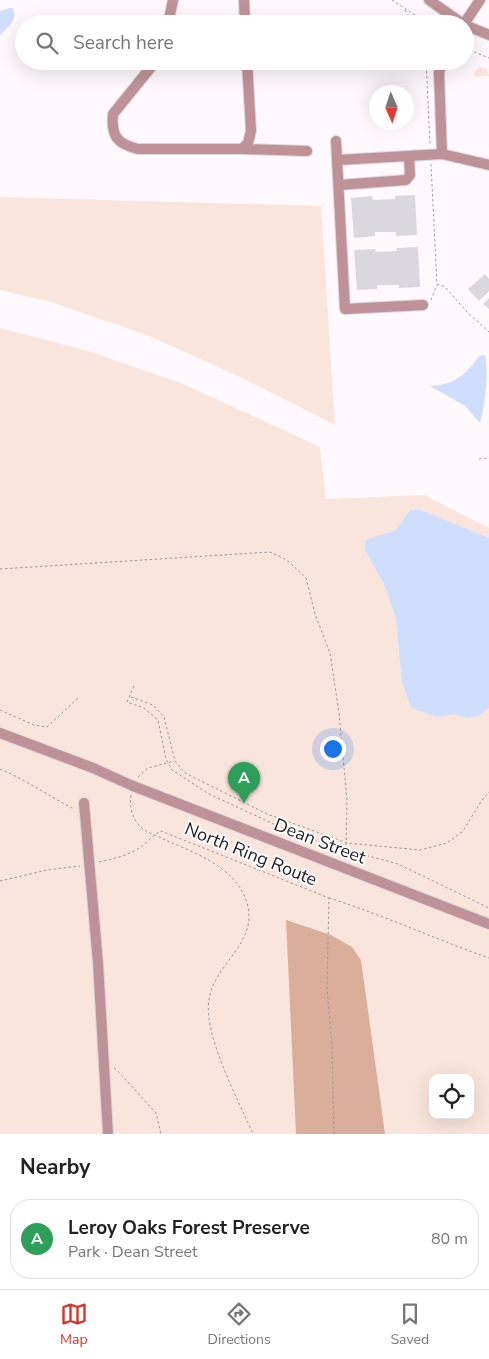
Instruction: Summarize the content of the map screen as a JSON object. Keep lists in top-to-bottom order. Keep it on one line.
{"streets":{"street":["Dean Street"],"path":["North Ring Route"]},"north":"bottom","page":{"search":"Search here","pins":"A","heading":"Nearby","list":[{"mark":"A","name":"Leroy Oaks Forest Preserve","note":"Park · Dean Street","value":"80 m"}],"nav":["Map","Directions","Saved"]}}
